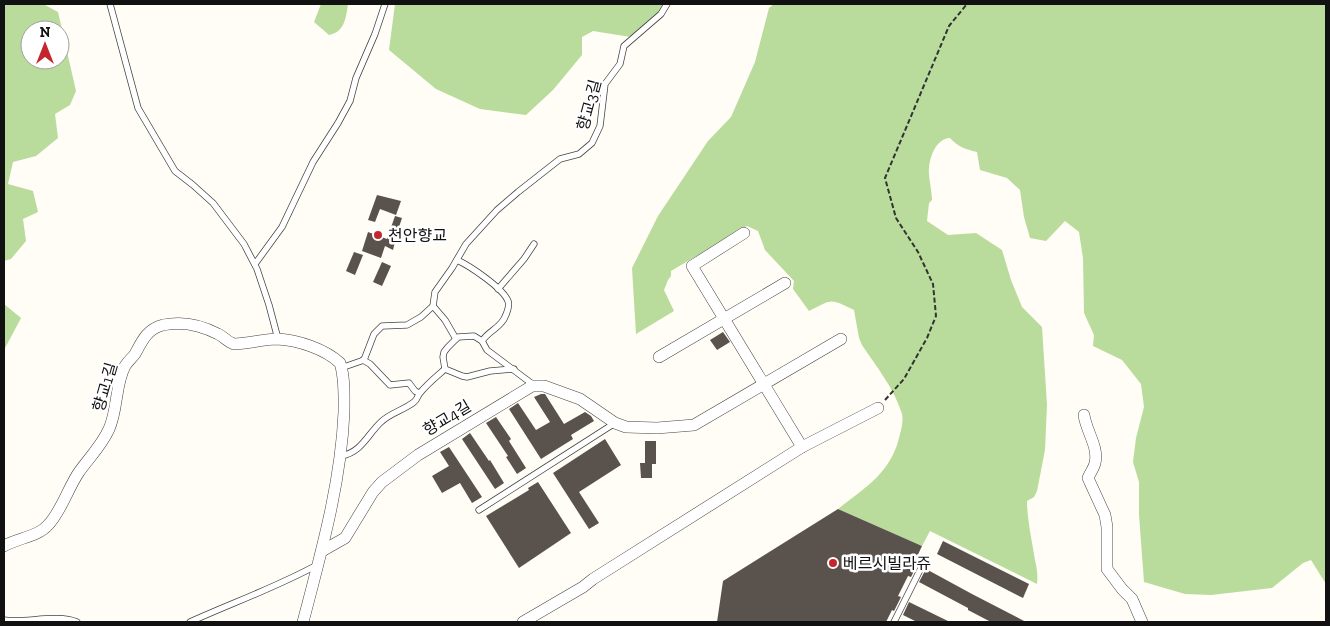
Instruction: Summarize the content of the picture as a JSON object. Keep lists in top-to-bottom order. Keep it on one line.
{"streets":{"street":["향교1길","향교4길"],"lane":["향교3길"]},"places":["천안향교","베르시빌라쥬"],"north":"top"}
